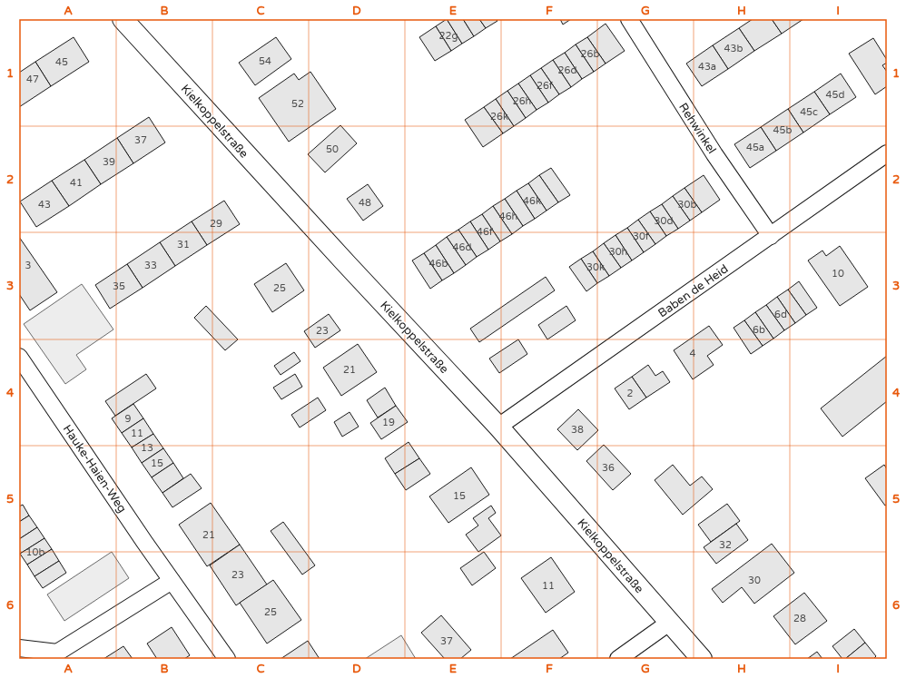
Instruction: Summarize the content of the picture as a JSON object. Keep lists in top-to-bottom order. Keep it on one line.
{"streets":{"street":["Kielkoppelstraße","Rehwinkel","Baben de Heid","Hauke-Haien-Weg"]},"crossings":[["Kielkoppelstraße","Baben de Heid"],["Rehwinkel","Baben de Heid"]],"house_numbers":["22g","43b","26b","54","45","43a","26d","47","26f","45d","26h","52","45c","26k","45b","37","45a","50","39","41","46k","48","43","30b","46h","30d","29","46f","30f","31","46d","30h","46b","3","33","30k","10","35","25","6d","6b","23","4","21","2","9","19","38","11","13","15","36","15","21","32","10b","23","30","11","25","28","37"],"grid":{"columns":["A","B","C","D","E","F","G","H","I"],"rows":["1","2","3","4","5","6"]}}
